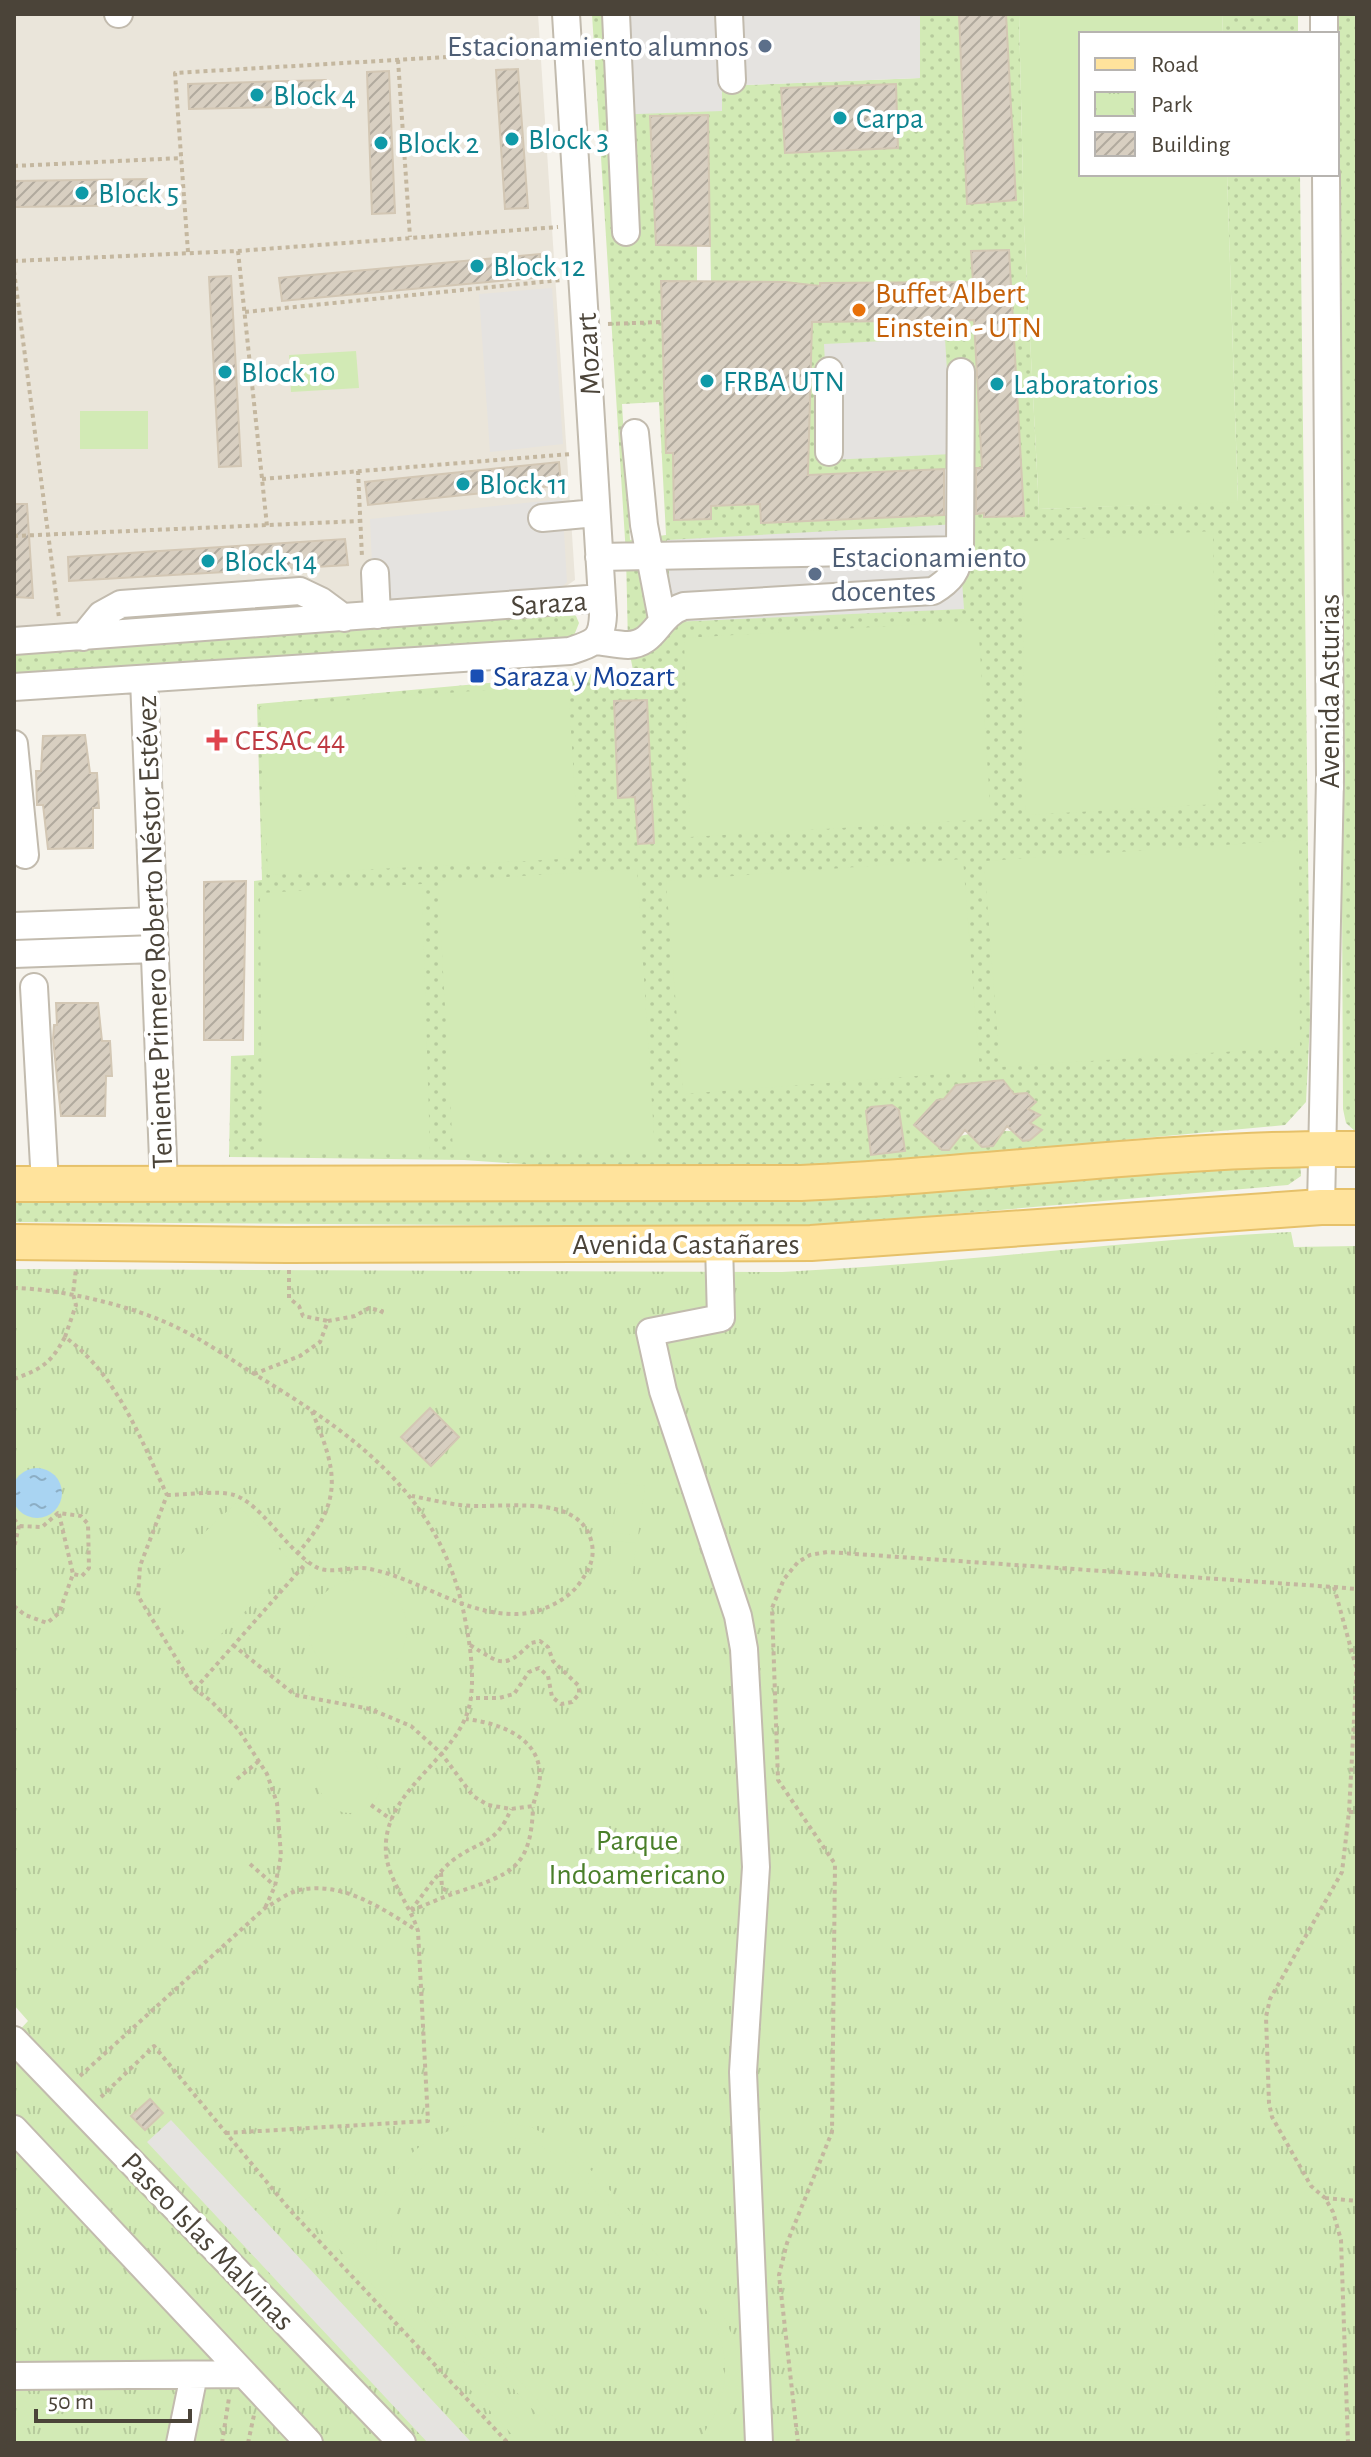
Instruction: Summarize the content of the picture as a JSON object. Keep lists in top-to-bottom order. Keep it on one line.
{"streets":{"main road":["Avenida Castañares"],"street":["Mozart","Saraza","Avenida Asturias","Teniente Primero Roberto Néstor Estévez","Paseo Islas Malvinas"]},"crossings":[["Mozart","Saraza"],["Saraza","Teniente Primero Roberto Néstor Estévez"],["Avenida Asturias","Avenida Castañares"],["Teniente Primero Roberto Néstor Estévez","Avenida Castañares"]],"parks":["Parque Indoamericano"],"places":{"other":["Estacionamiento alumnos","Block 4","Carpa","Block 3","Block 2","Block 5","Block 12","Buffet Albert Einstein - UTN","Block 10","FRBA UTN","Laboratorios","Block 11","Block 14","Estacionamiento docentes"],"transit":["Saraza y Mozart"],"health":["CESAC 44"]},"legend":["Road","Park","Building"],"scale_bar":"50 m"}
